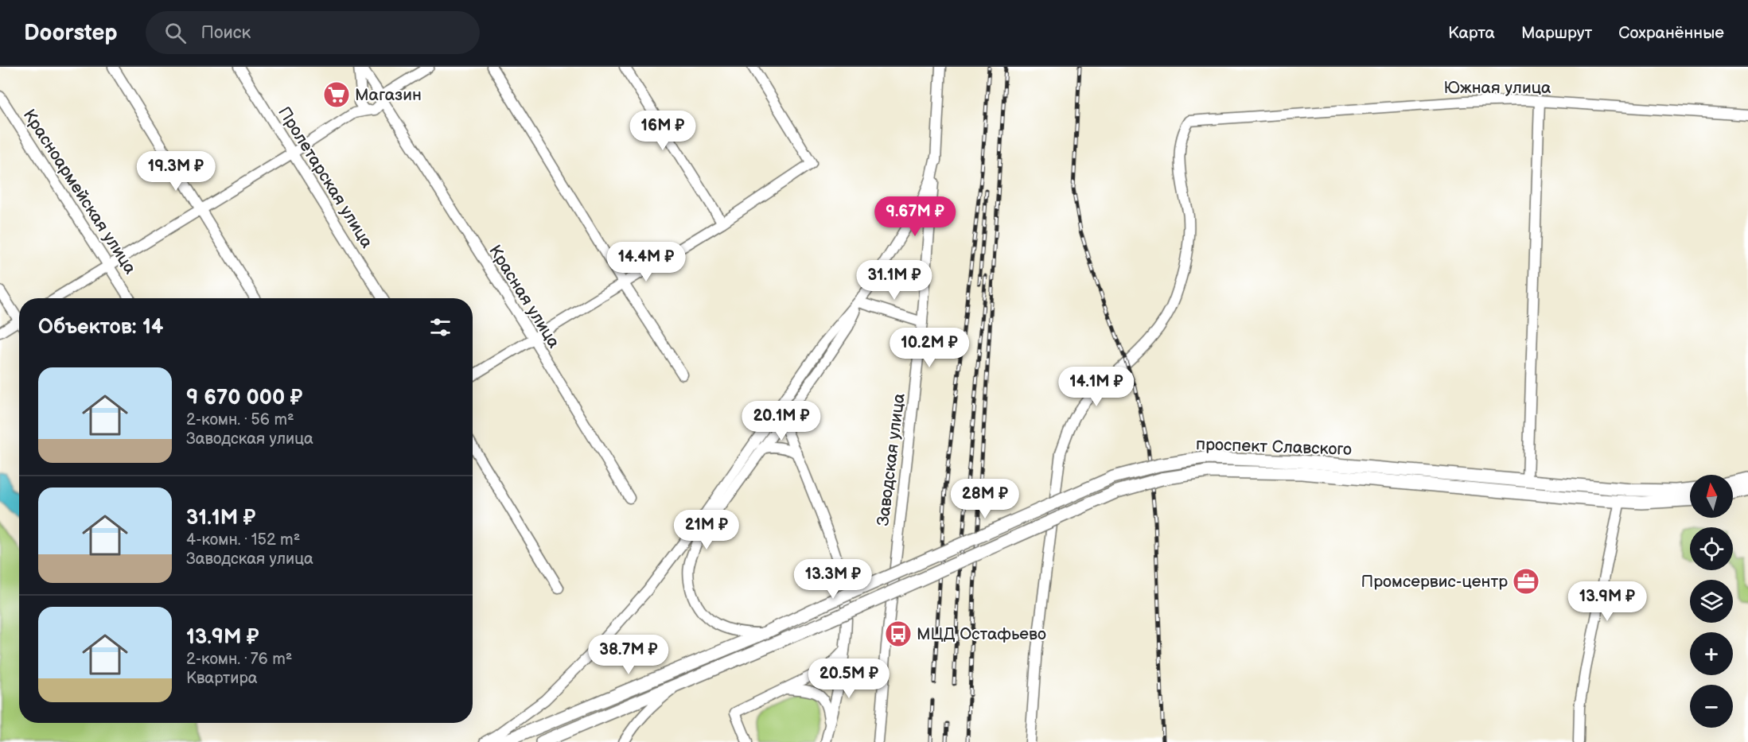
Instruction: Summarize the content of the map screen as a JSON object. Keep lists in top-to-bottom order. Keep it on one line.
{"streets":{"main road":["проспект Славского"],"street":["Южная улица","Пролетарская улица","Красноармейская улица","Красная улица","Заводская улица"]},"places":{"supermarket":["Магазин"],"office":["Промсервис-центр"],"bus stop":["МЦД Остафьево"]},"north":"top","page":{"header":"Doorstep","search":"Поиск","nav":["Карта","Маршрут","Сохранённые"],"price":["16M ₽","19.3M ₽","9.67M ₽","14.4M ₽","31.1M ₽","10.2M ₽","14.1M ₽","20.1M ₽","28M ₽","21M ₽","13.3M ₽","13.9M ₽","38.7M ₽","20.5M ₽"],"heading":"Объектов: 14","list":[{"name":"9 670 000 ₽","note":"2-комн. · 56 m² · Заводская улица"},{"name":"31.1M ₽","note":"4-комн. · 152 m² · Заводская улица"},{"name":"13.9M ₽","note":"2-комн. · 76 m² · Квартира"}],"map_buttons":["+","−"]}}
